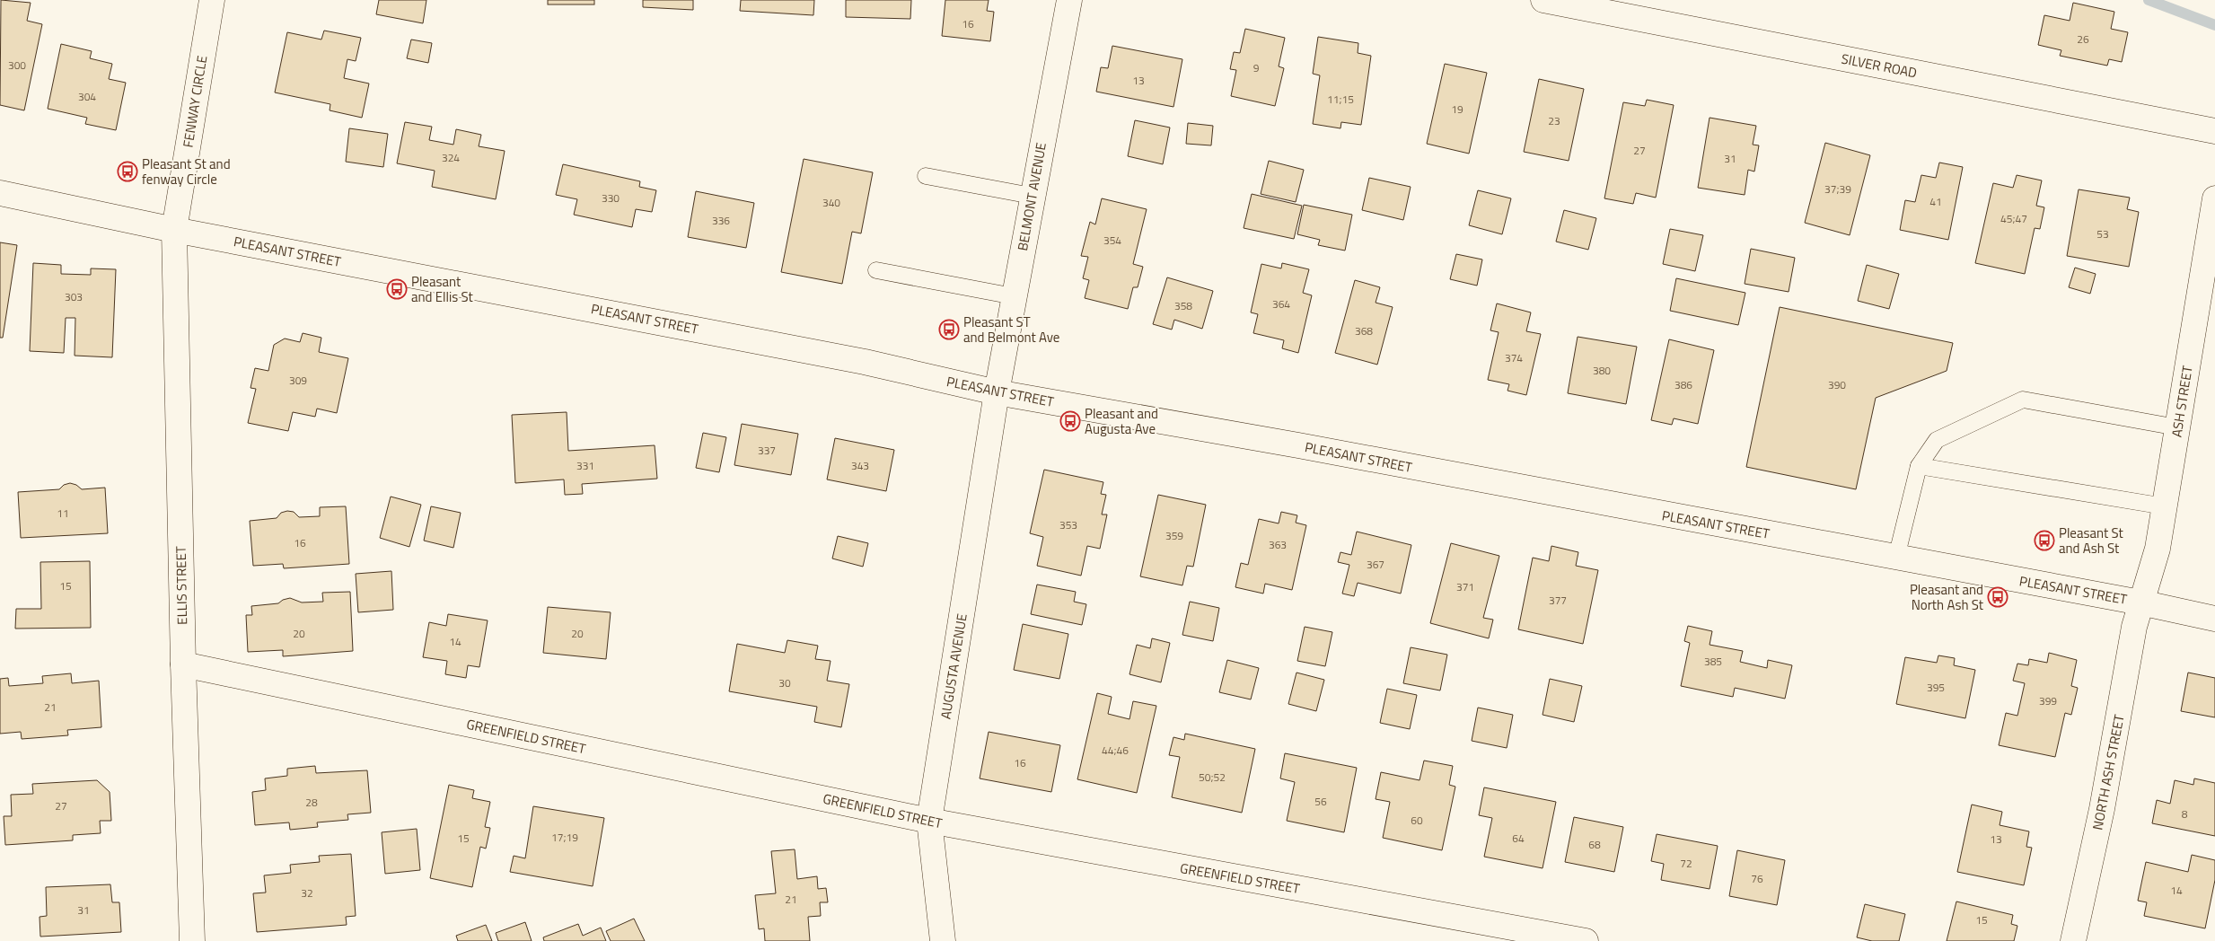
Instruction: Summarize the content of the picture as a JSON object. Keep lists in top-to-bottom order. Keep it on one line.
{"streets":{"street":["SILVER ROAD","FENWAY CIRCLE","BELMONT AVENUE","PLEASANT STREET","ASH STREET","ELLIS STREET","AUGUSTA AVENUE","GREENFIELD STREET","NORTH ASH STREET"]},"crossings":[["FENWAY CIRCLE","PLEASANT STREET"],["FENWAY CIRCLE","ELLIS STREET"],["BELMONT AVENUE","PLEASANT STREET"],["BELMONT AVENUE","AUGUSTA AVENUE"],["PLEASANT STREET","ASH STREET"],["PLEASANT STREET","ELLIS STREET"],["PLEASANT STREET","AUGUSTA AVENUE"],["PLEASANT STREET","NORTH ASH STREET"],["ASH STREET","NORTH ASH STREET"],["ELLIS STREET","GREENFIELD STREET"],["AUGUSTA AVENUE","GREENFIELD STREET"]],"places":{"bus stop":["Pleasant St and fenway Circle","Pleasant and Ellis St","Pleasant ST and Belmont Ave","Pleasant and Augusta Ave","Pleasant St and Ash St","Pleasant and North Ash St"]},"house_numbers":["16","26","300","9","13","304","11;15","19","23","27","324","31","37;39","330","41","340","45;47","336","53","354","303","364","358","368","374","380","309","386","390","337","331","343","11","353","359","16","363","367","15","371","377","20","20","14","385","30","395","399","21","44;46","16","50;52","56","28","27","8","60","17;19","15","64","13","68","72","76","14","32","21","31","15"]}
